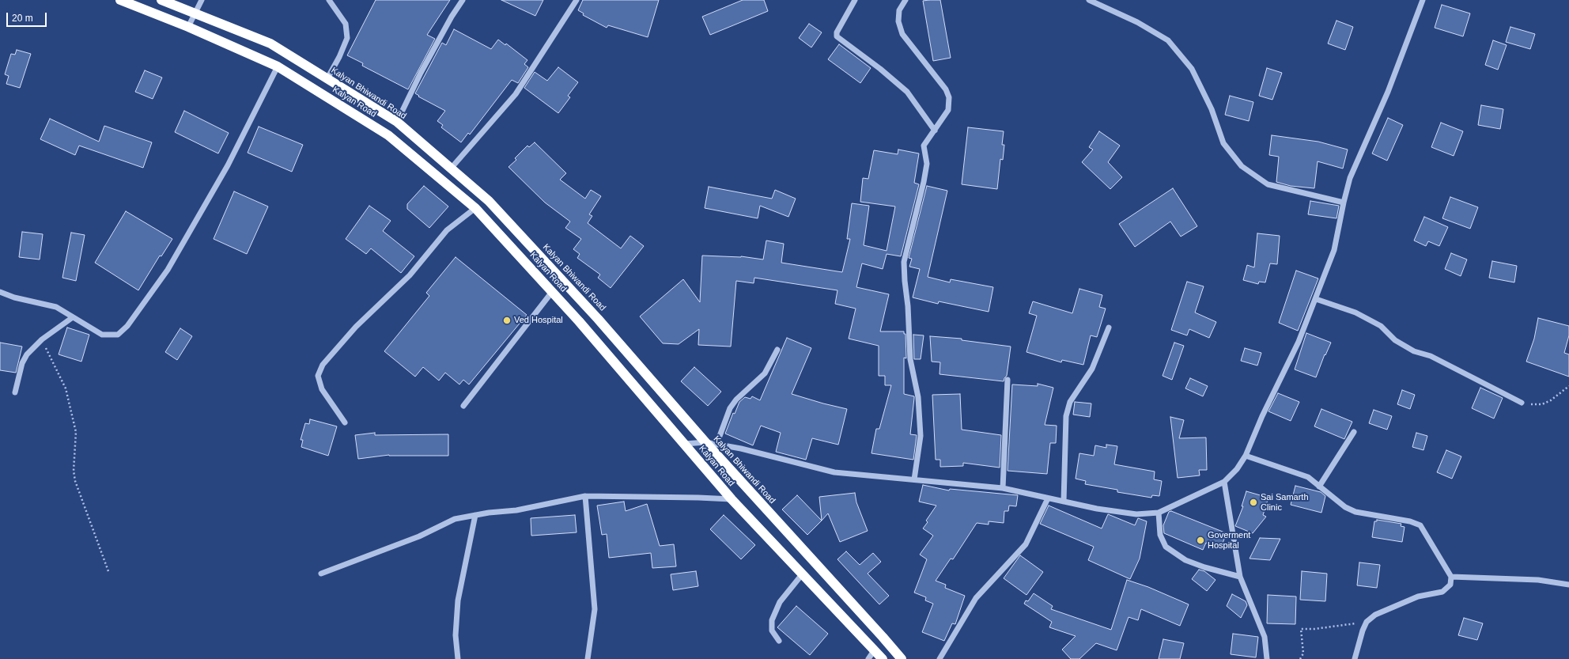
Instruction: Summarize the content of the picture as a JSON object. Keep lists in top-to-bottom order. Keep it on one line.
{"streets":{"highway":["Kalyan Bhiwandi Road","Kalyan Road"]},"places":["Ved Hospital","Sai Samarth Clinic","Goverment Hospital"],"scale_bar":"20 m"}
